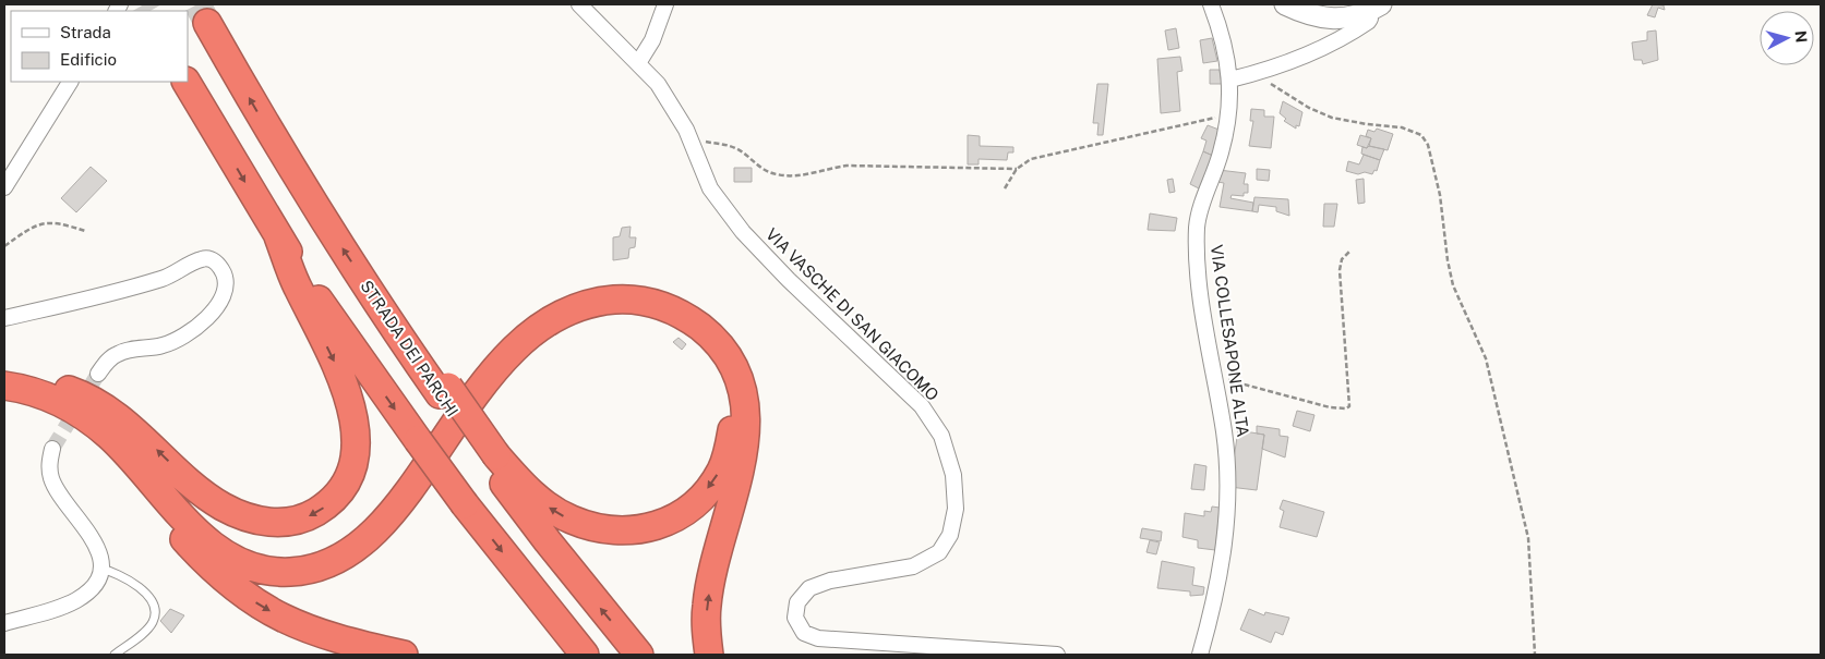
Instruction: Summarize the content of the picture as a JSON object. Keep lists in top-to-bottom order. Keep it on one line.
{"streets":{"highway":["STRADA DEI PARCHI"],"street":["VIA VASCHE DI SAN GIACOMO","VIA COLLESAPONE ALTA"]},"legend":["Strada","Edificio"],"north":"right"}
